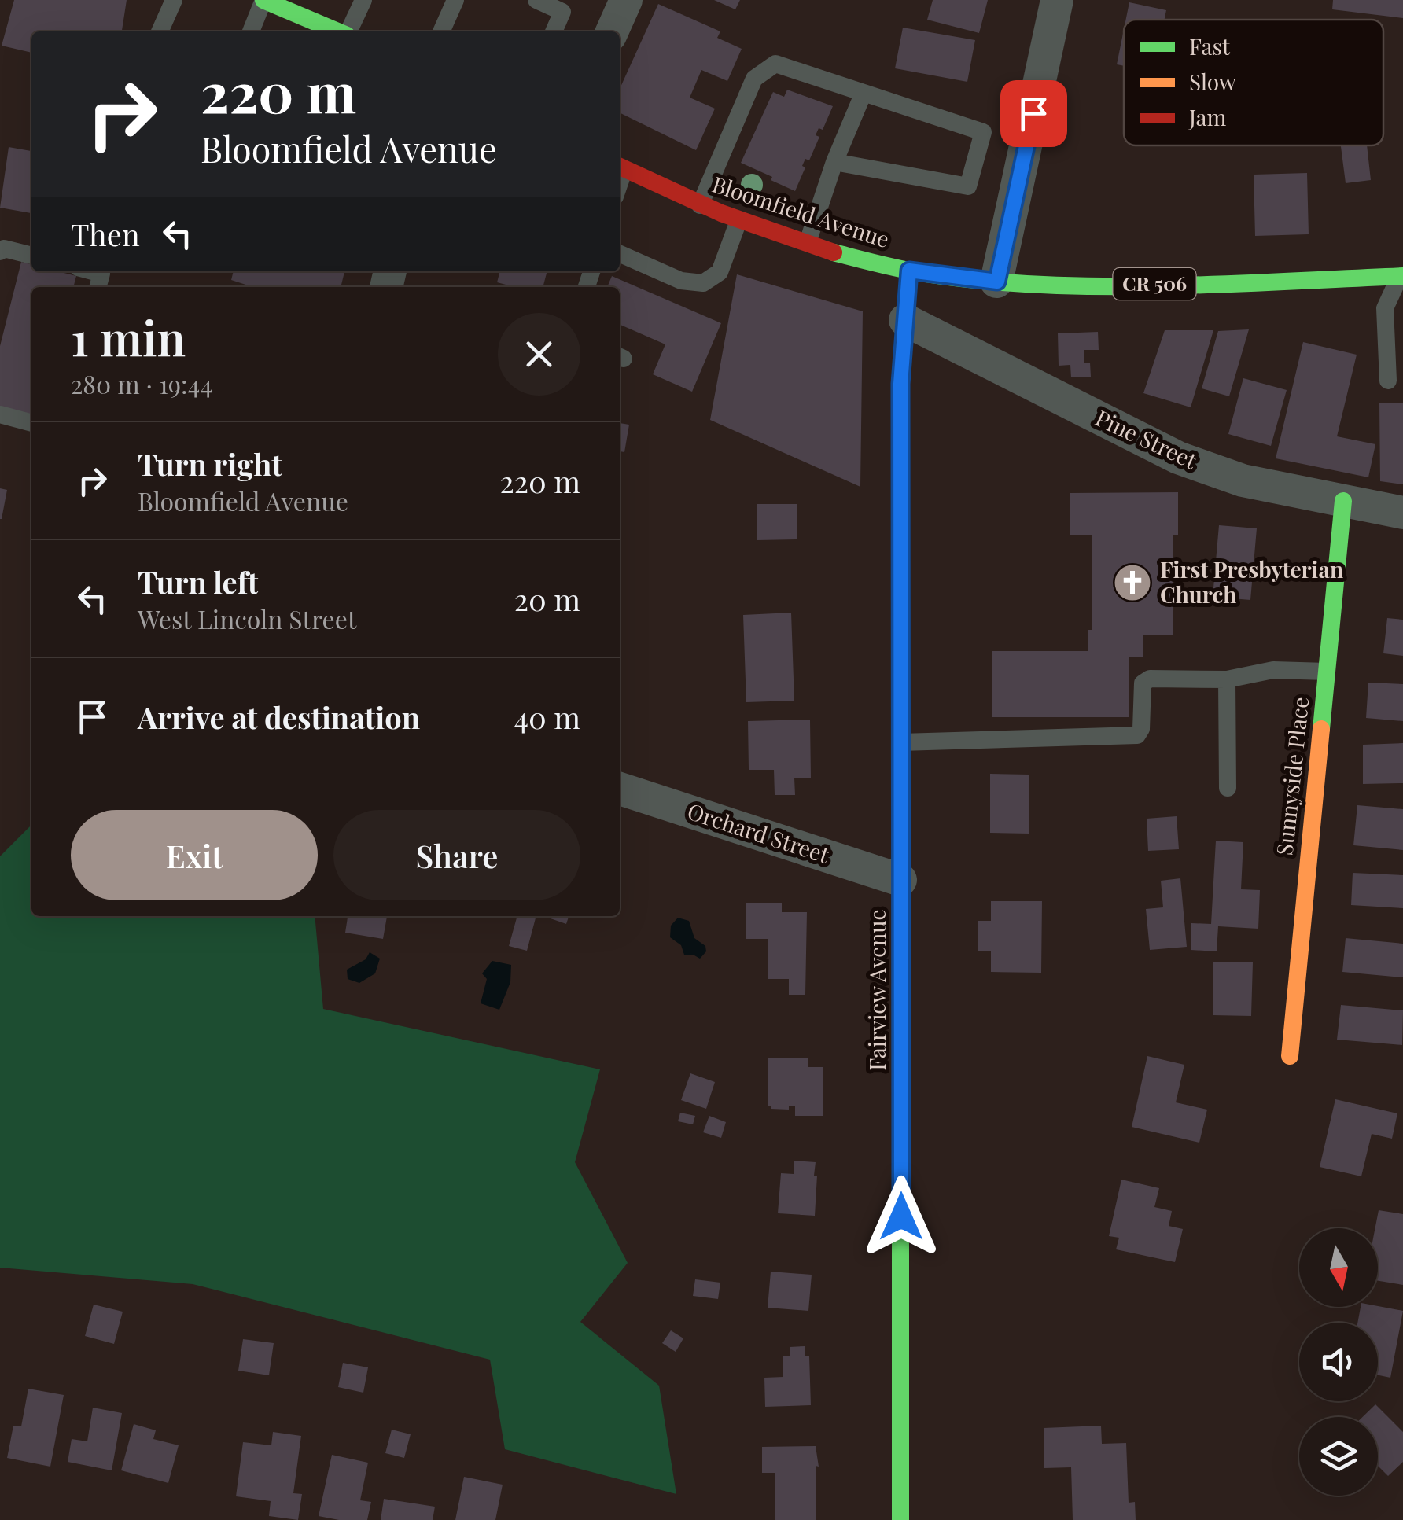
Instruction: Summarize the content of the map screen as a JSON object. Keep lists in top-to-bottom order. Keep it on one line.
{"streets":{"main road":["Bloomfield Avenue","CR 506","Sunnyside Place","Fairview Avenue"],"street":["Pine Street","Orchard Street"]},"crossings":[["Bloomfield Avenue","Fairview Avenue"],["Pine Street","Sunnyside Place"],["Pine Street","Fairview Avenue"],["Orchard Street","Fairview Avenue"]],"places":{"church":["First Presbyterian Church"]},"legend":["Fast","Slow","Jam"],"north":"bottom","page":{"turn":["220 m","Bloomfield Avenue"],"then":"Then","heading":["1 min","280 m · 19:44"],"list":[{"name":"Turn right","note":"Bloomfield Avenue","value":"220 m"},{"name":"Turn left","note":"West Lincoln Street","value":"20 m"},{"name":"Arrive at destination","value":"40 m"}],"buttons":["Exit","Share"]}}
